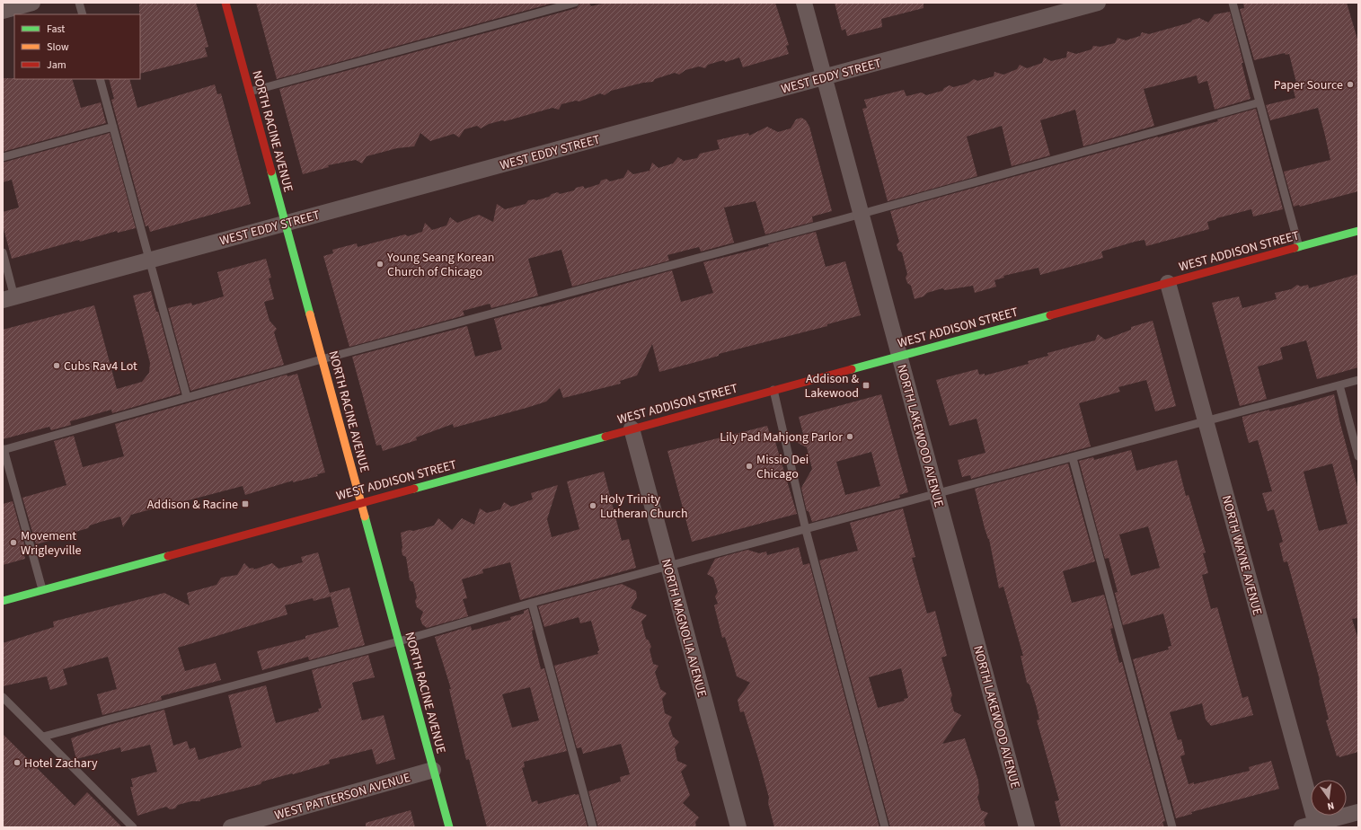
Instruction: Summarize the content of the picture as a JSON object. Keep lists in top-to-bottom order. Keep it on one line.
{"streets":{"street":["WEST EDDY STREET","NORTH RACINE AVENUE","WEST ADDISON STREET","NORTH LAKEWOOD AVENUE","NORTH WAYNE AVENUE","NORTH MAGNOLIA AVENUE","WEST PATTERSON AVENUE"]},"crossings":[["WEST EDDY STREET","NORTH RACINE AVENUE"],["WEST EDDY STREET","NORTH LAKEWOOD AVENUE"],["NORTH RACINE AVENUE","WEST ADDISON STREET"],["NORTH RACINE AVENUE","WEST PATTERSON AVENUE"],["WEST ADDISON STREET","NORTH LAKEWOOD AVENUE"],["WEST ADDISON STREET","NORTH WAYNE AVENUE"],["WEST ADDISON STREET","NORTH MAGNOLIA AVENUE"]],"places":{"other":["Paper Source","Young Seang Korean Church of Chicago","Cubs Rav4 Lot","Lily Pad Mahjong Parlor","Missio Dei Chicago","Holy Trinity Lutheran Church","Movement Wrigleyville","Hotel Zachary"],"transit":["Addison & Lakewood","Addison & Racine"]},"legend":["Fast","Slow","Jam"],"north":"bottom"}
